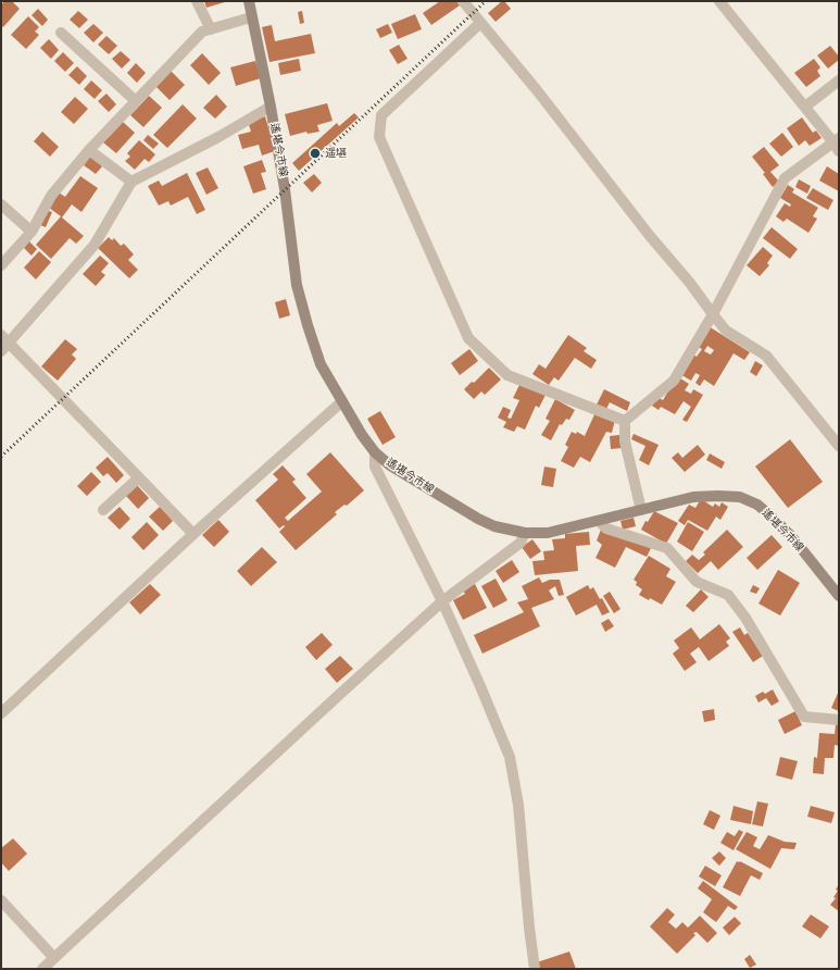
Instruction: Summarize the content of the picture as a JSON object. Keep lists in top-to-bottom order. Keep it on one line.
{"streets":{"main road":["遙堪今市線"]},"places":["遥堪"]}
